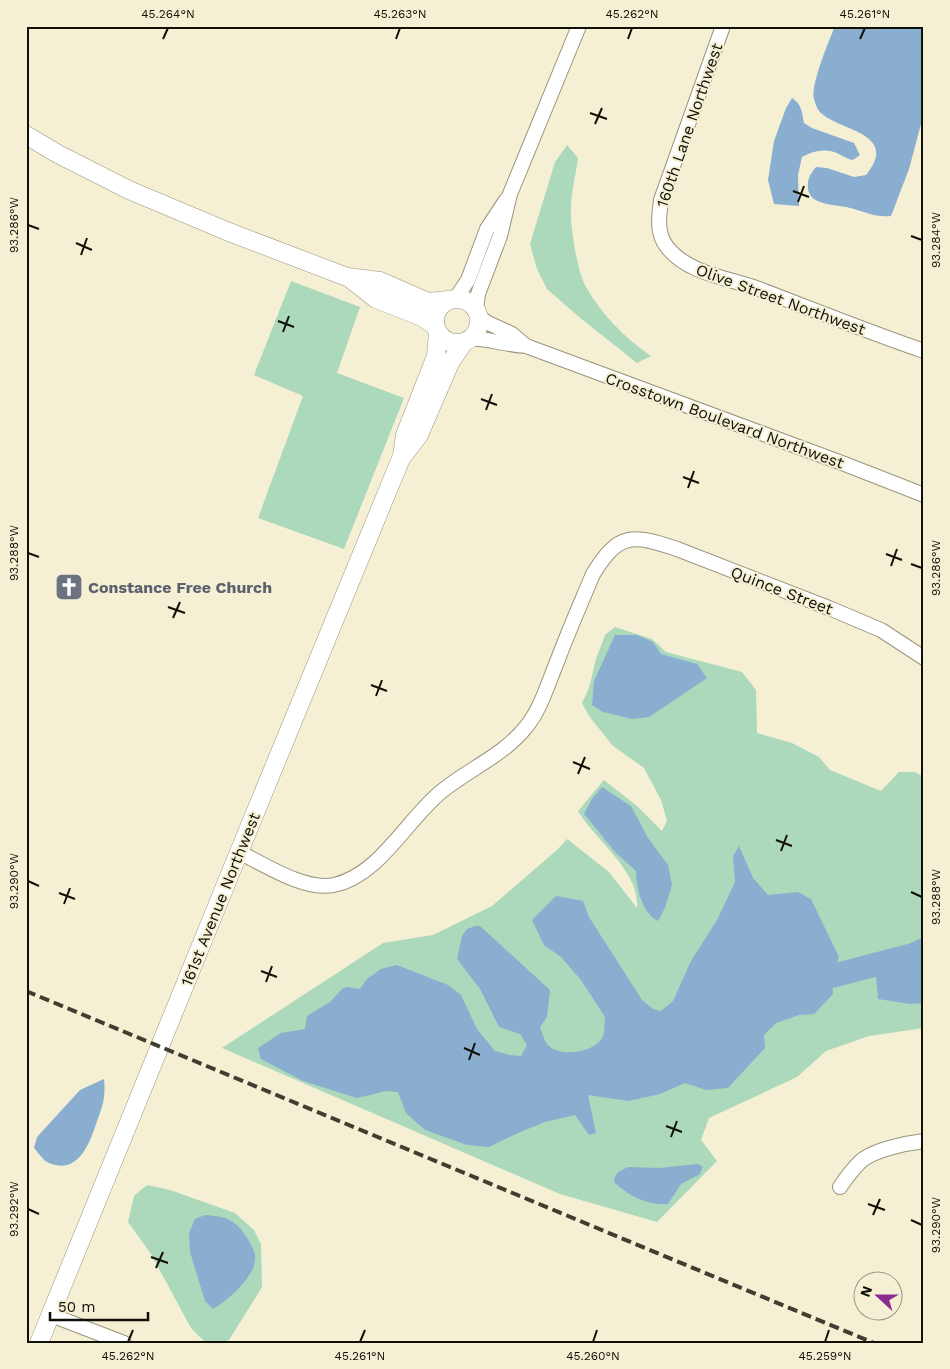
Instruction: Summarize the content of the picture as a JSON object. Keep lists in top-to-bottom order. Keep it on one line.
{"streets":{"main road":["161st Avenue Northwest"],"street":["160th Lane Northwest","Olive Street Northwest","Crosstown Boulevard Northwest","Quince Street"]},"crossings":[["160th Lane Northwest","Olive Street Northwest"],["Crosstown Boulevard Northwest","161st Avenue Northwest"],["Quince Street","161st Avenue Northwest"]],"places":{"church":["Constance Free Church"]},"scale_bar":"50 m","north":"left","coordinates":["45.264°N","45.263°N","45.262°N","45.261°N","93.286°W","93.284°W","93.288°W","93.290°W","93.292°W","45.260°N","45.259°N"]}
